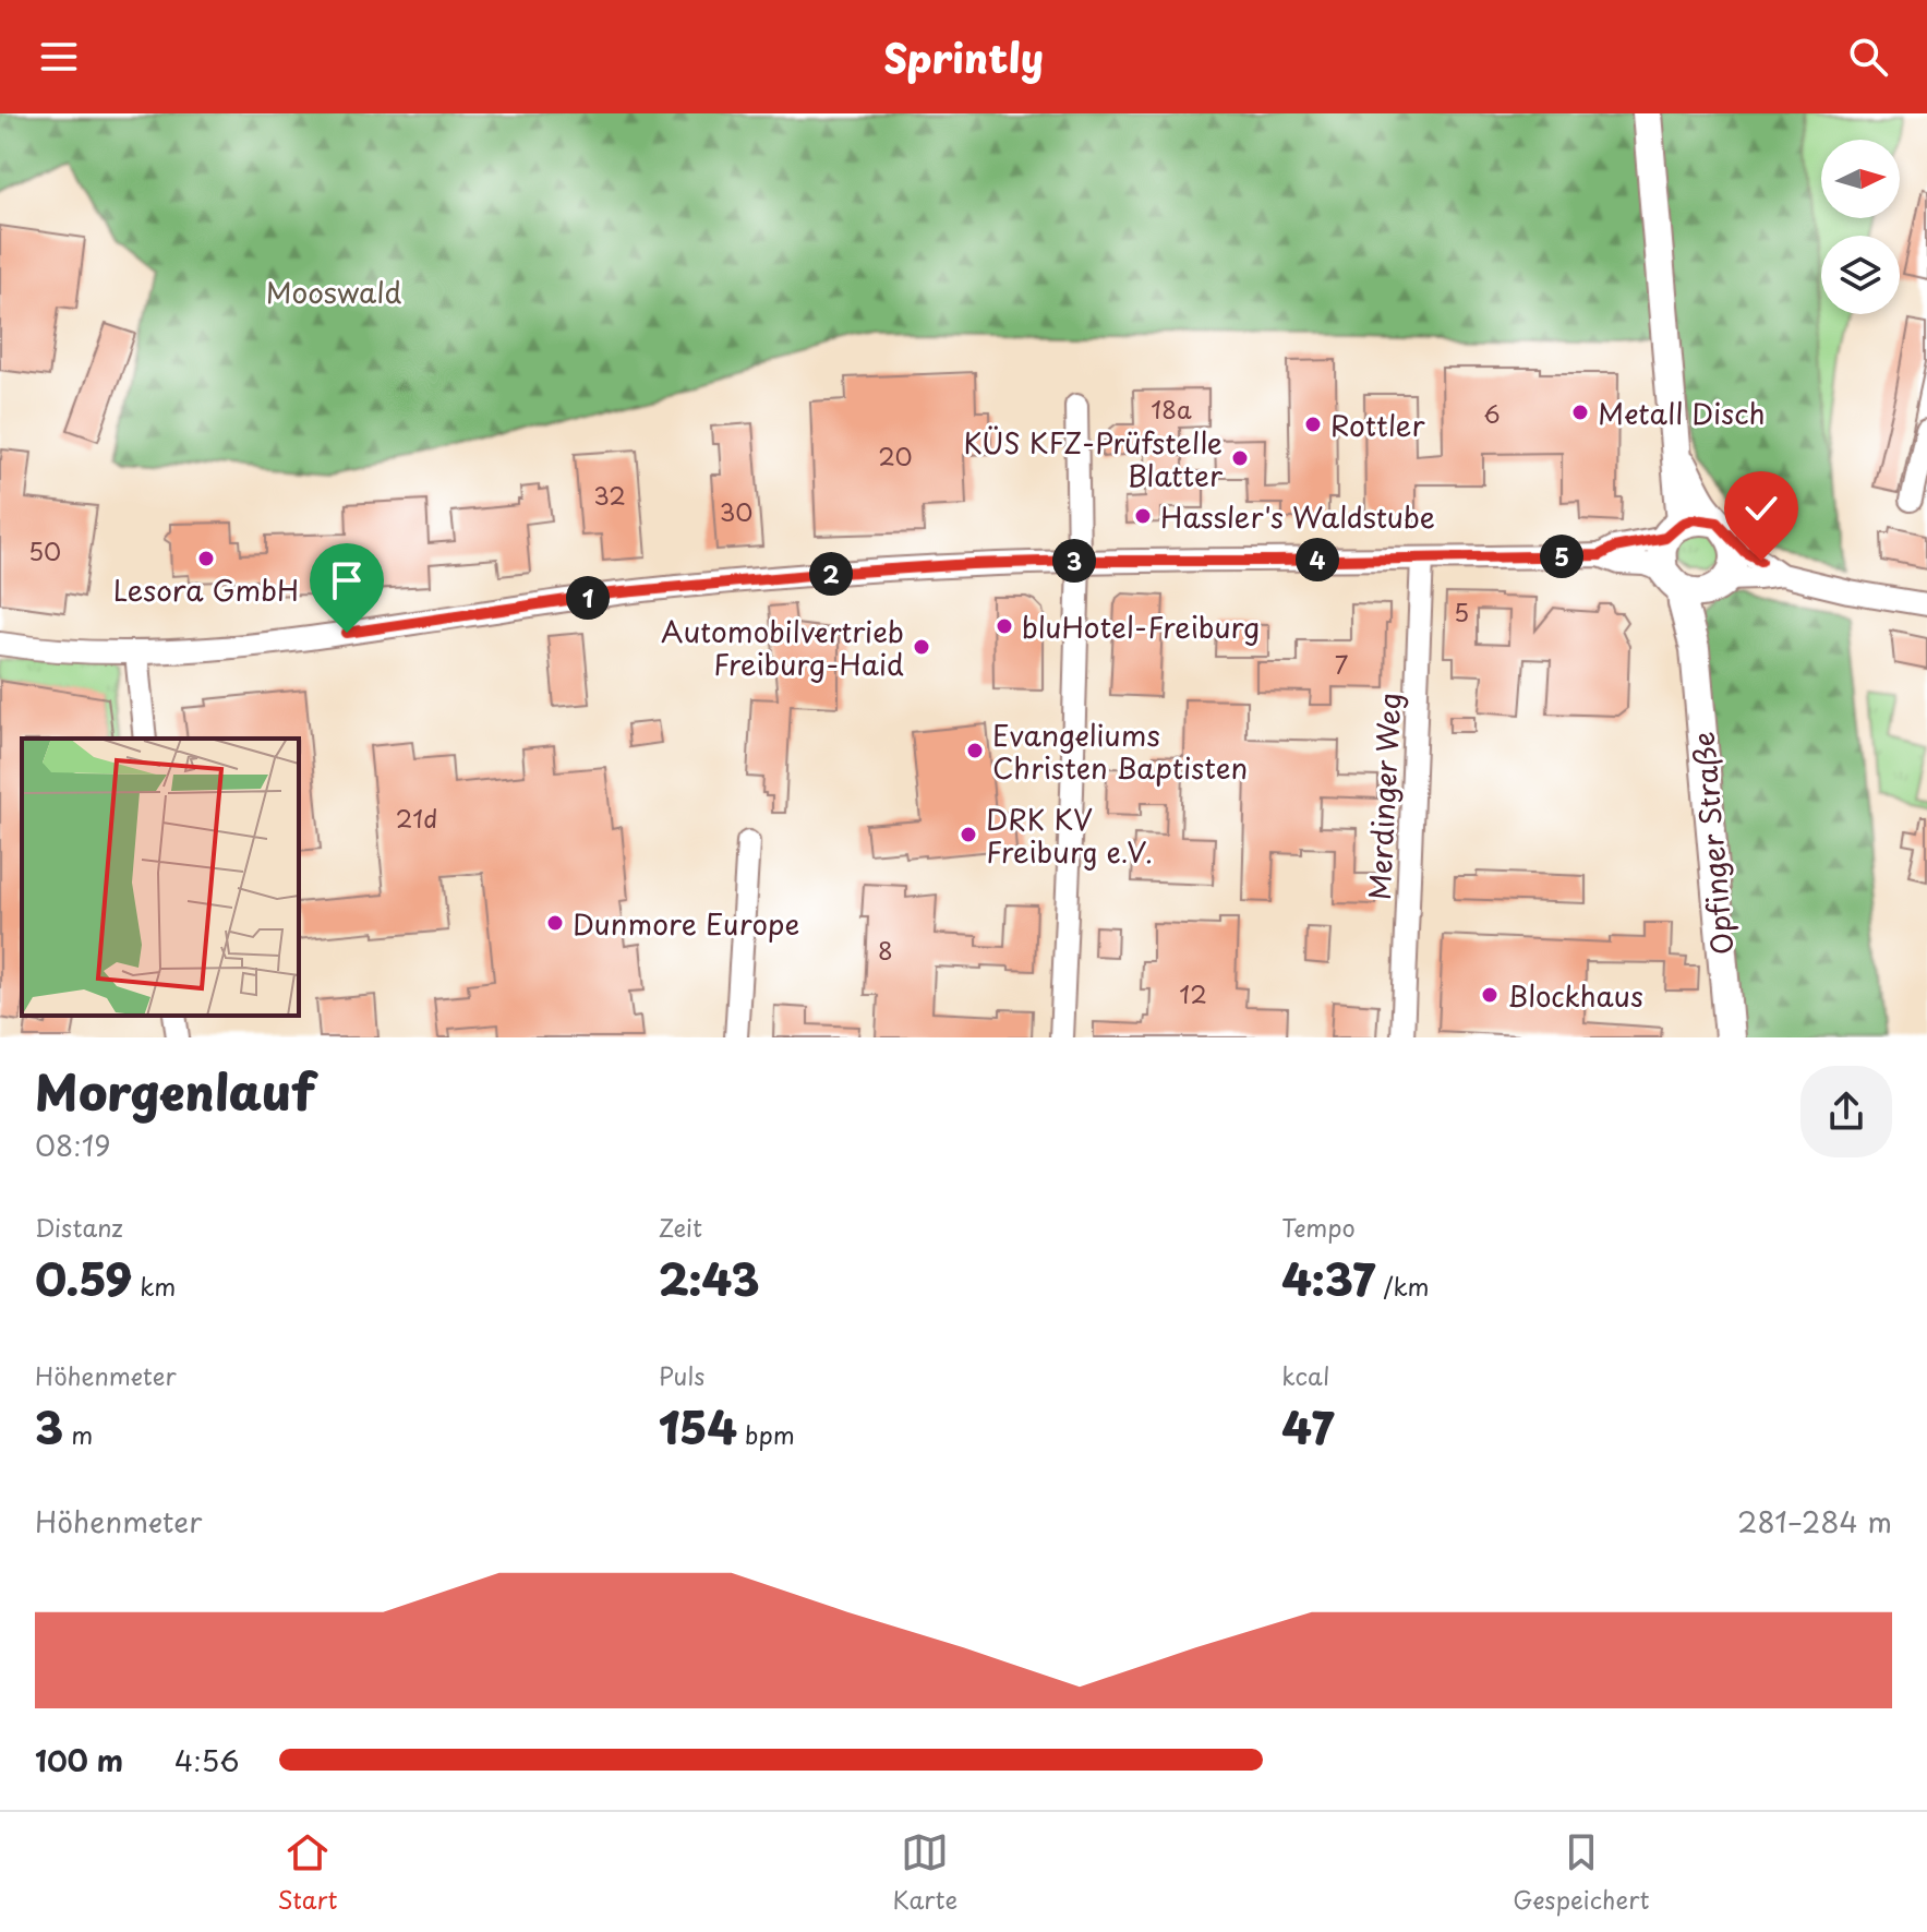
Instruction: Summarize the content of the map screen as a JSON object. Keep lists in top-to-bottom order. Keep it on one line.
{"streets":{"main road":["Opfinger Straße"],"street":["Merdinger Weg"]},"parks":["Mooswald"],"places":["Metall Disch","Rottler","KÜS KFZ-Prüfstelle Blatter","Hassler's Waldstube","Lesora GmbH","bluHotel-Freiburg","Automobilvertrieb Freiburg-Haid","Evangeliums Christen Baptisten","DRK KV Freiburg e.V.","Dunmore Europe","Blockhaus"],"house_numbers":["18a","6","20","32","30","50","5","7","21d","8","12"],"north":"right","page":{"header":"Sprintly","pins":["5","4","3","2","1"],"heading":["Morgenlauf","08:19"],"stats":[["Distanz","0.59 km"],["Zeit","2:43"],["Tempo","4:37 /km"],["Höhenmeter","3 m"],["Puls","154 bpm"],["kcal","47"]],"chart":["Höhenmeter","281–284 m"],"list":[{"name":"100 m","note":"4:56"}],"tabs":["Start","Karte","Gespeichert"]}}
